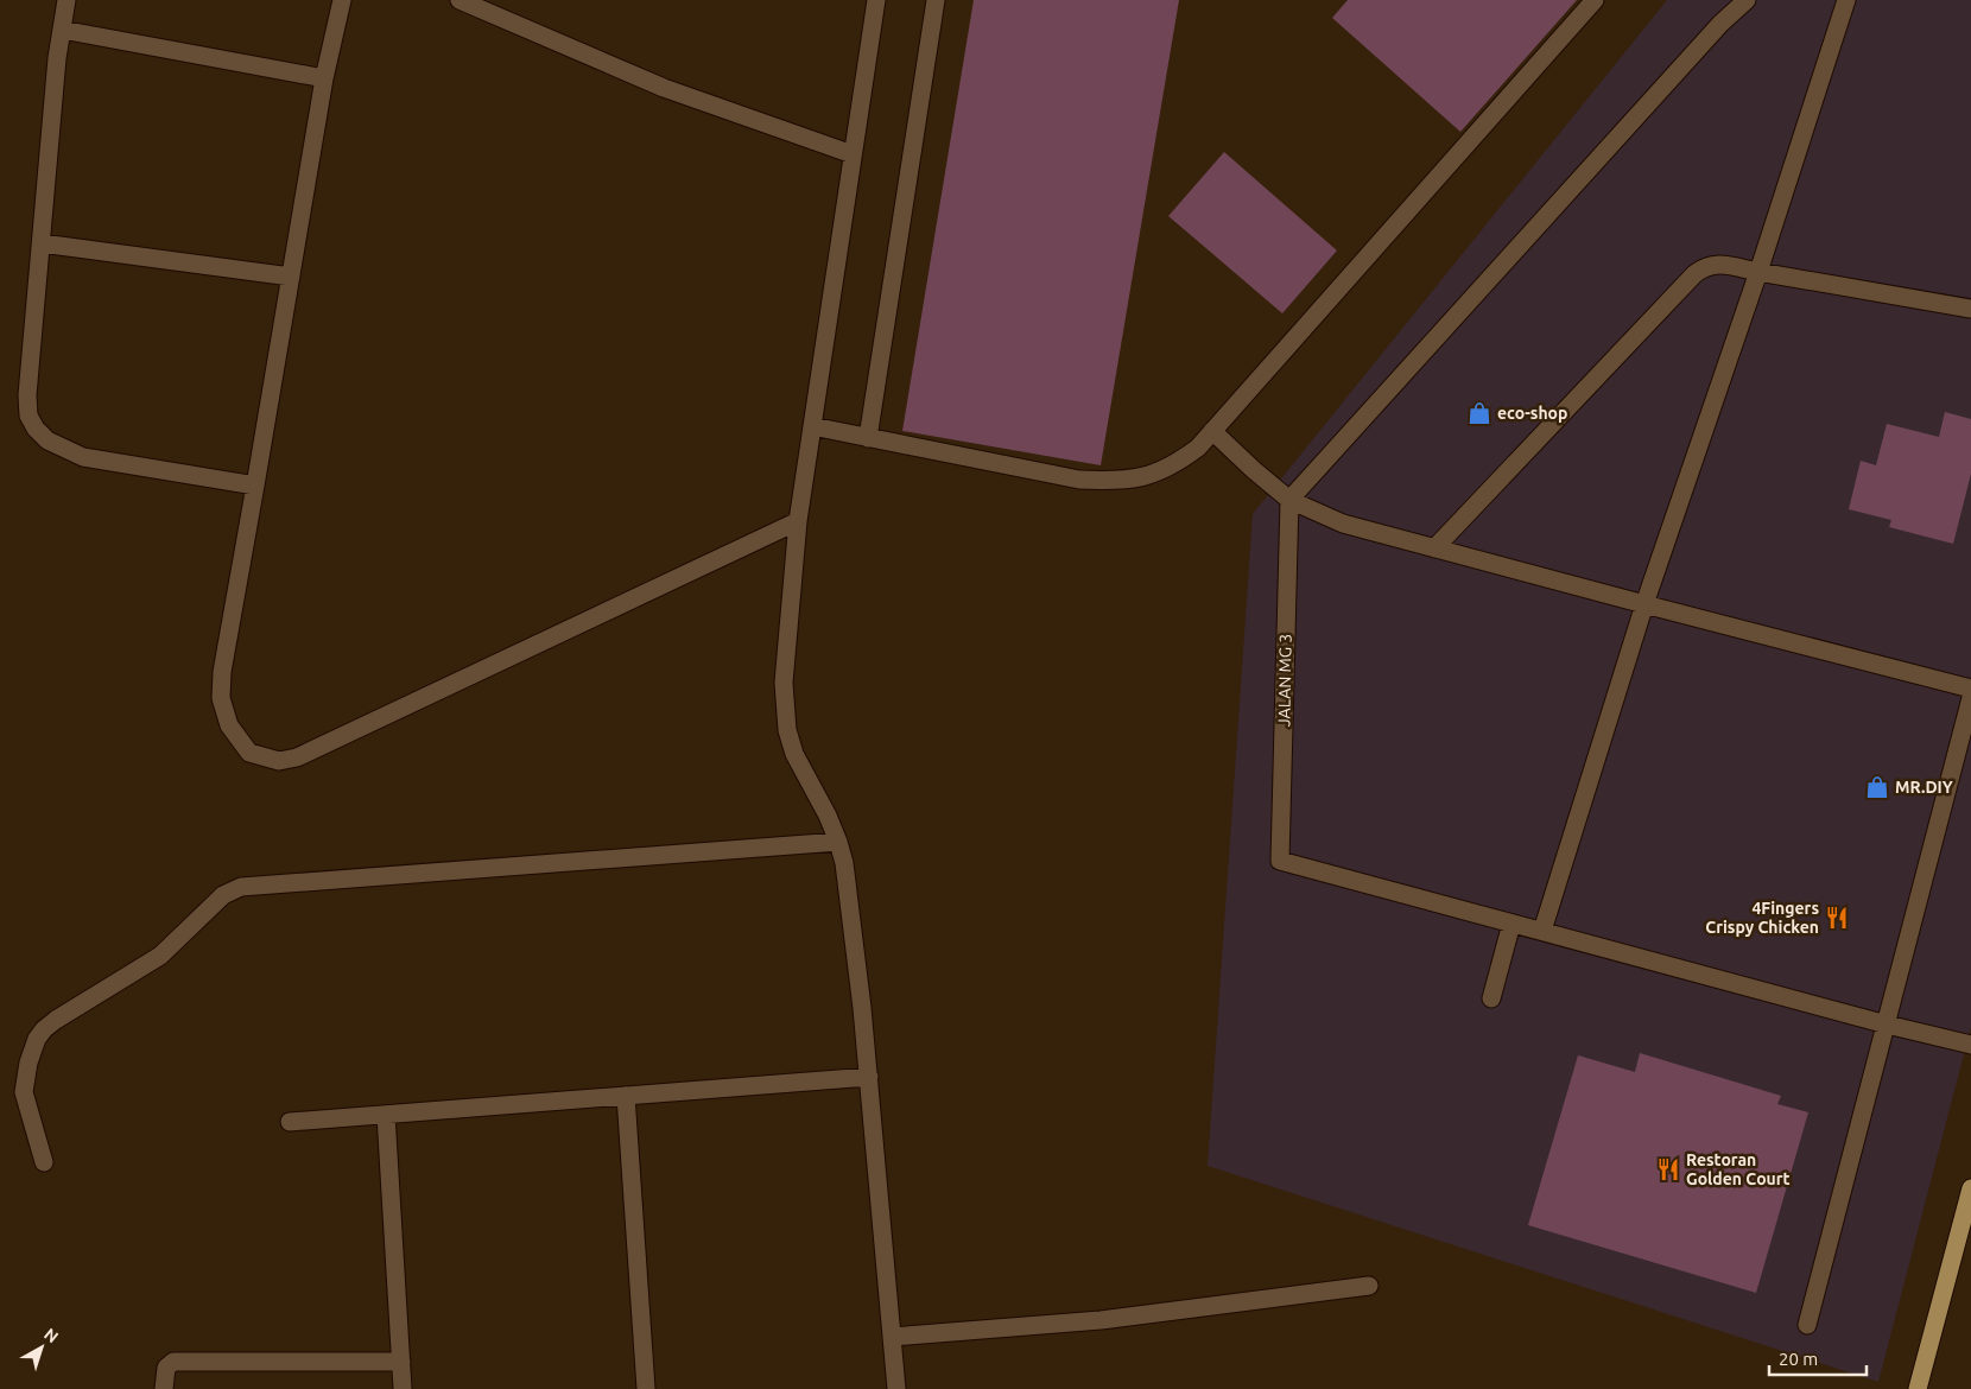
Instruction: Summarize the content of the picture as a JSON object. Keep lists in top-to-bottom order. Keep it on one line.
{"streets":{"street":["JALAN MG 3"]},"places":{"shop":["eco-shop","MR.DIY"],"restaurant":["4Fingers Crispy Chicken","Restoran Golden Court"]},"scale_bar":"20 m","north":"top right"}
